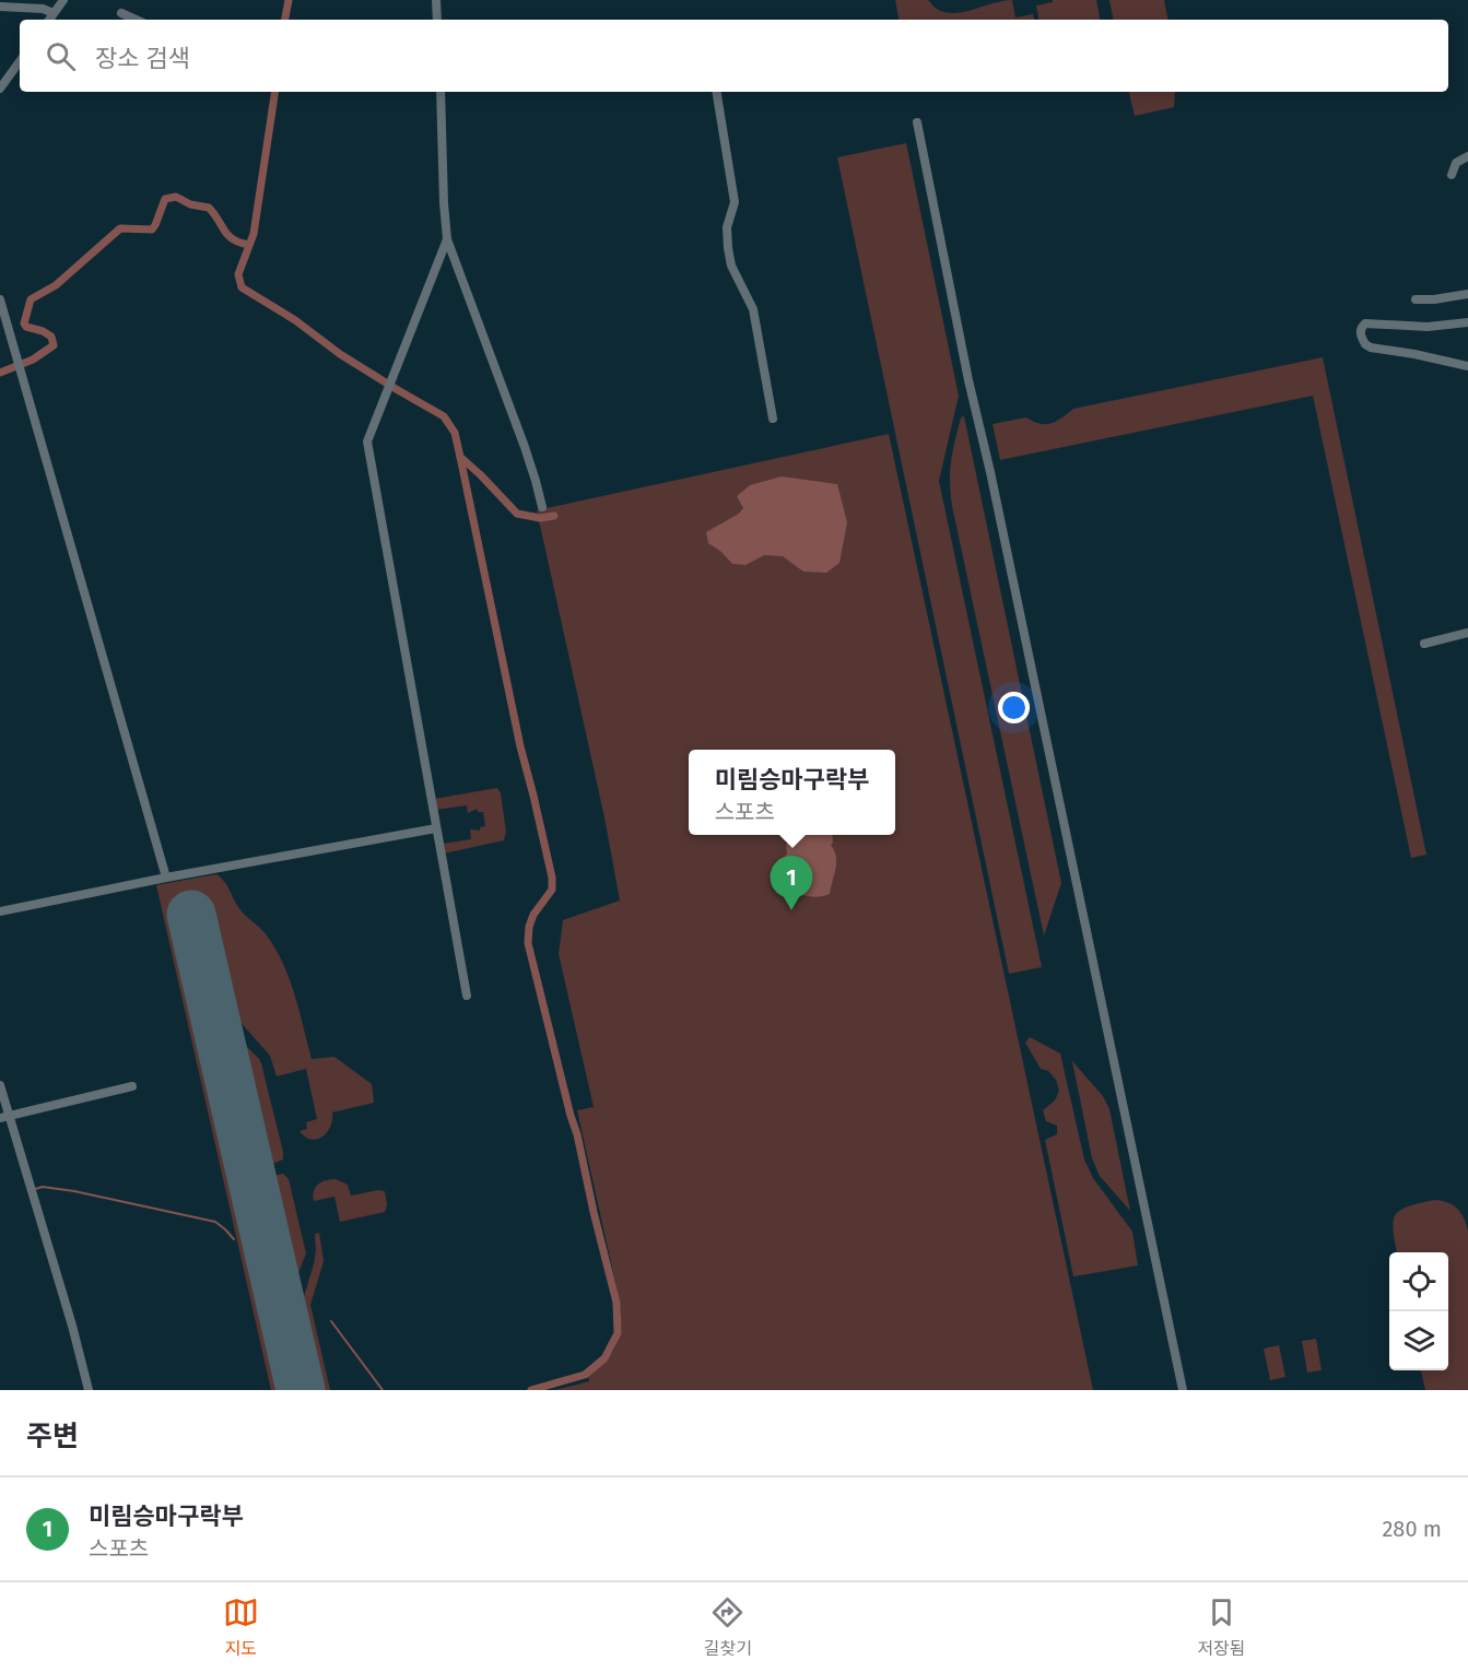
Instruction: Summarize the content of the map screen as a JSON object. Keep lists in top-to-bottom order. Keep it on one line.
{"page":{"search":"장소 검색","popup":["미림승마구락부","스포츠"],"pins":"1","heading":"주변","list":[{"mark":"1","name":"미림승마구락부","note":"스포츠","value":"280 m"}],"nav":["지도","길찾기","저장됨"]}}
